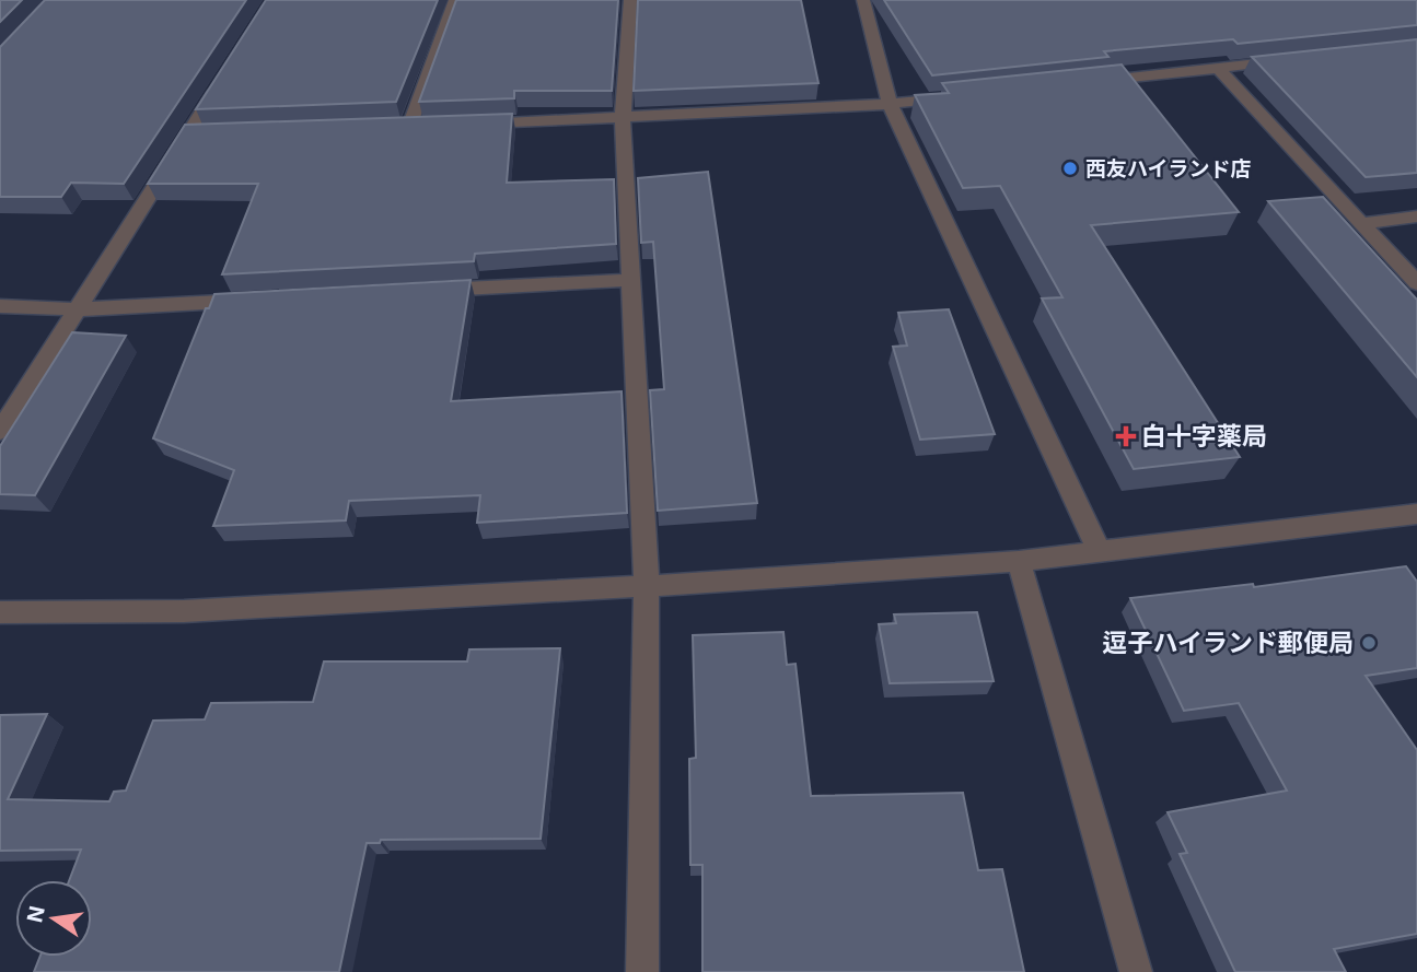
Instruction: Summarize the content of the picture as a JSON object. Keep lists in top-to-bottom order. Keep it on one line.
{"places":{"other":["西友ハイランド店","逗子ハイランド郵便局"],"health":["白十字薬局"]},"north":"left"}
